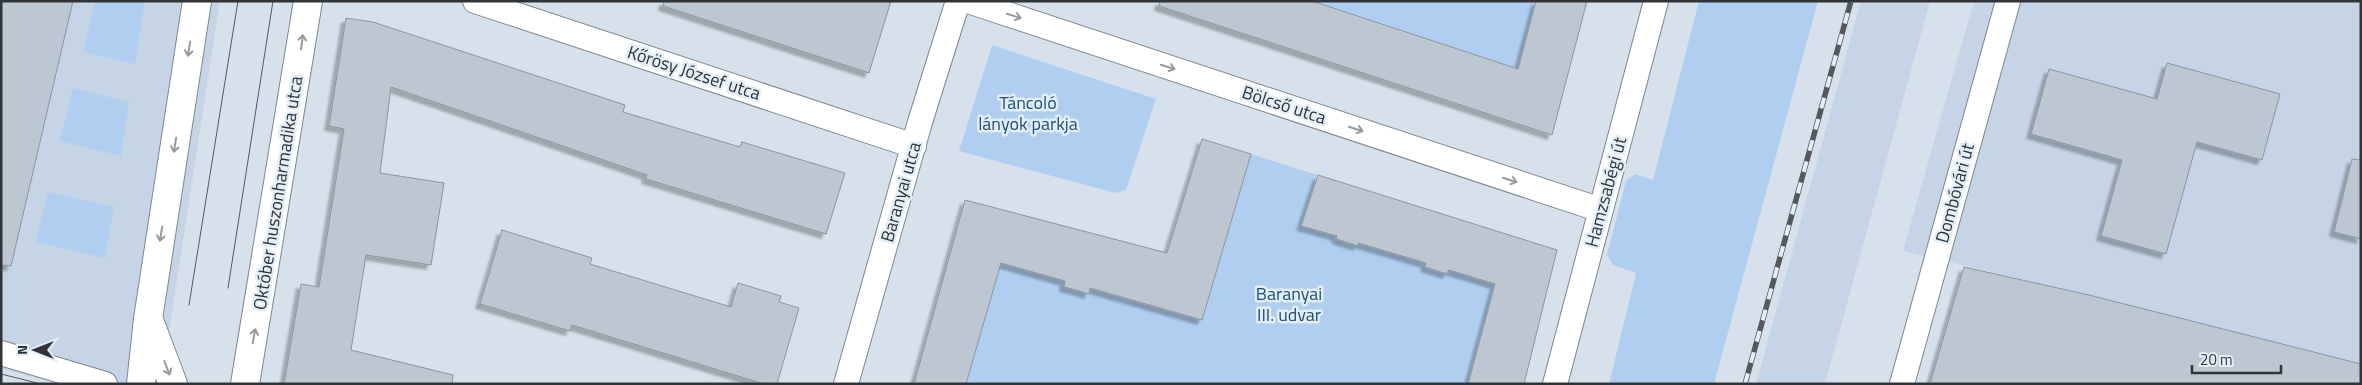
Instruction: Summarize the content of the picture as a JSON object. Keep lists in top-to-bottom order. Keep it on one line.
{"streets":{"main road":["Október huszonharmadika utca"],"street":["Kőrösy József utca","Bölcső utca","Baranyai utca","Hamzsabégi út","Dombóvári út"]},"crossings":[["Kőrösy József utca","Baranyai utca"],["Bölcső utca","Hamzsabégi út"]],"one_way":["Bölcső utca"],"parks":["Táncoló lányok parkja","Baranyai III. udvar"],"scale_bar":"20 m","north":"left"}
